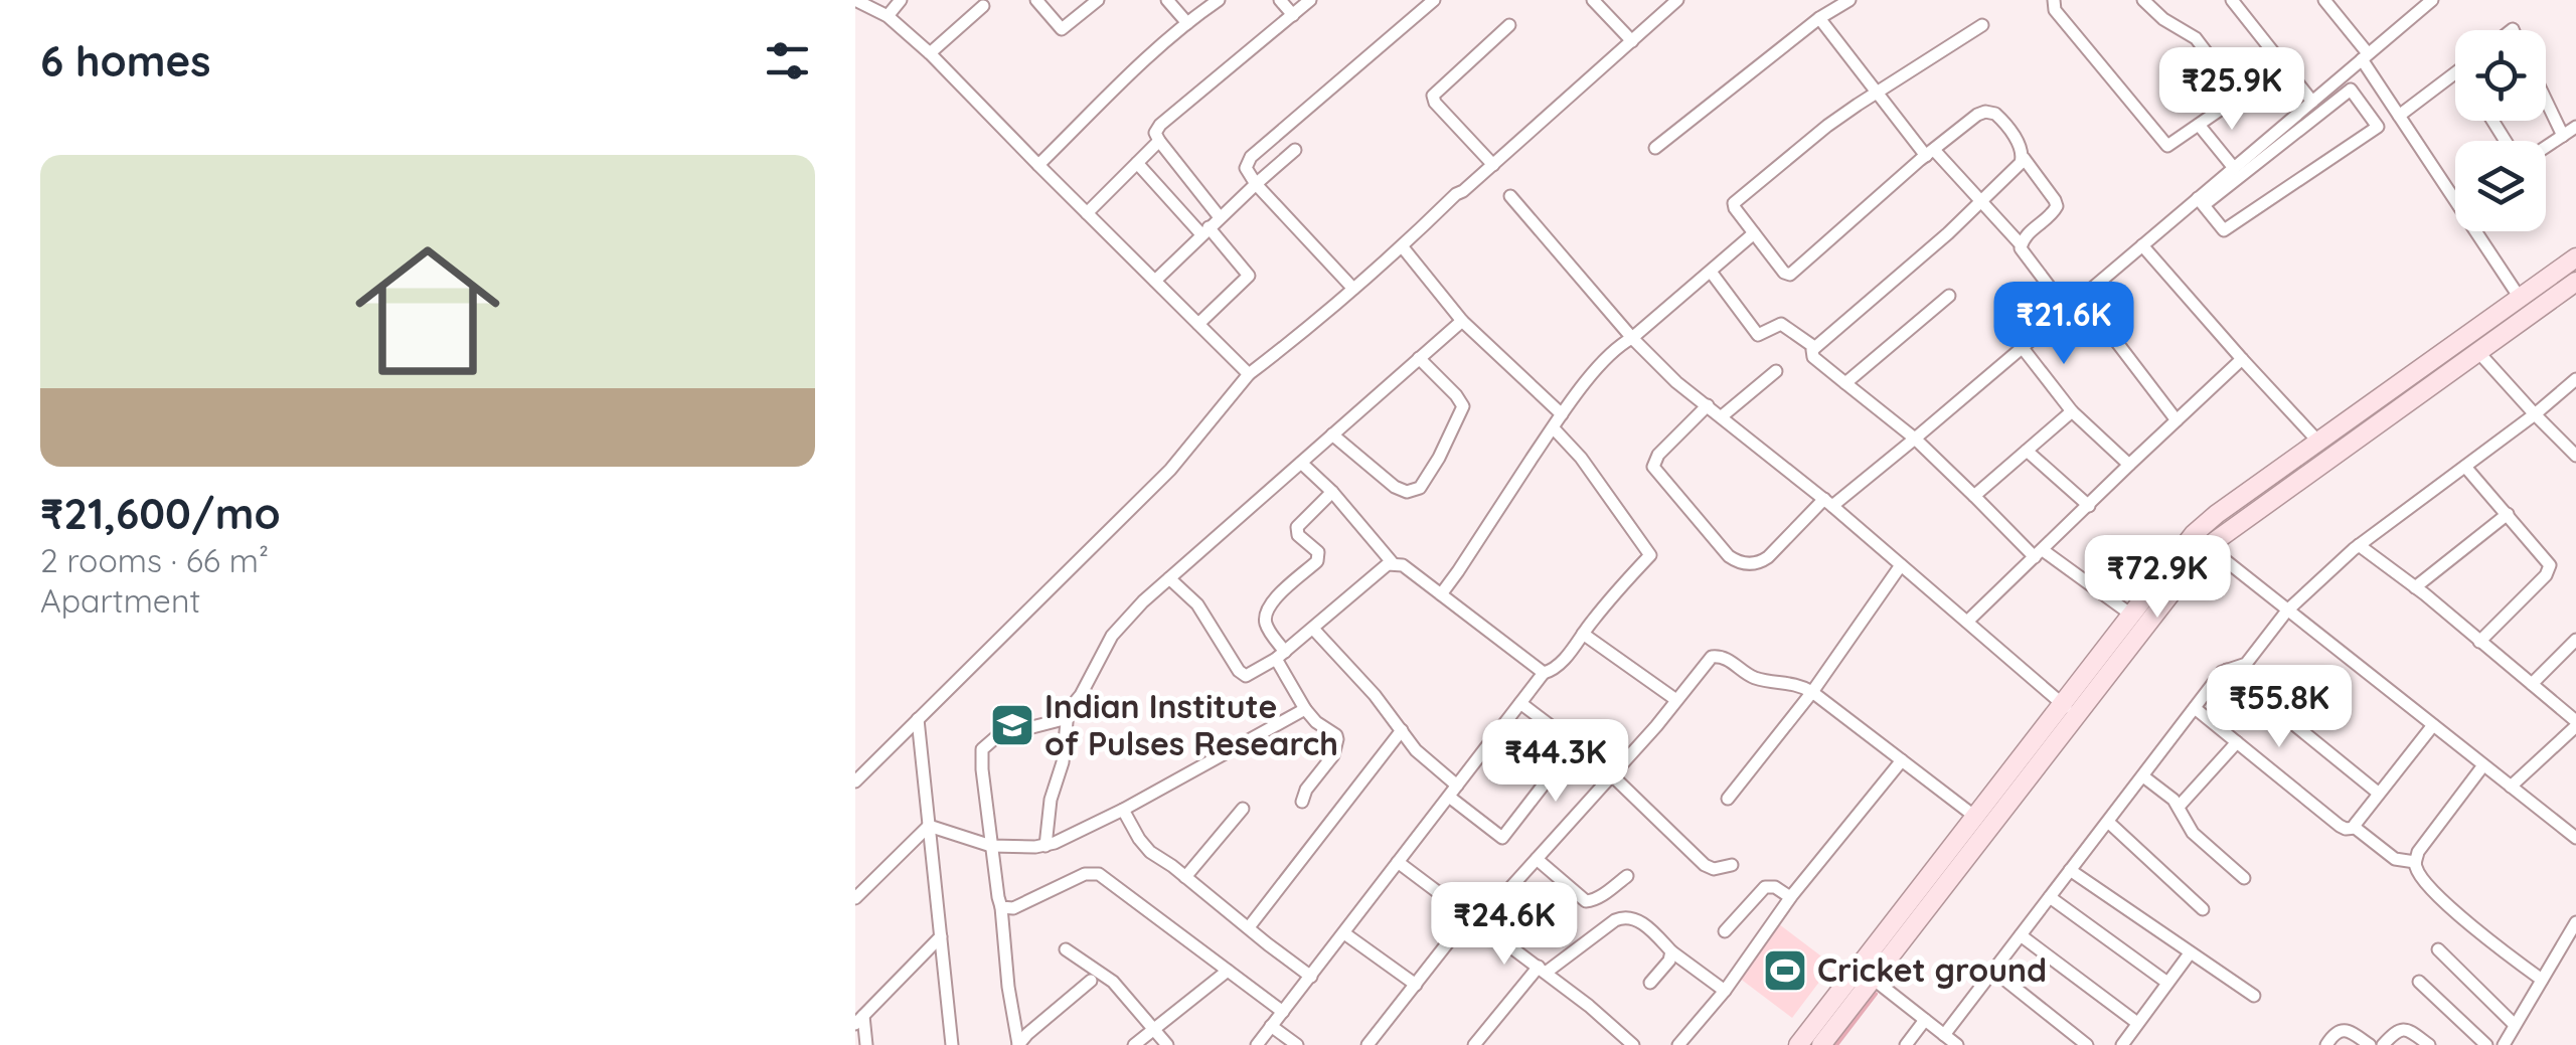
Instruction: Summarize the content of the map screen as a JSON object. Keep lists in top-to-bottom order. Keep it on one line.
{"places":{"school or university":["Indian Institute of Pulses Research"],"sports":["Cricket ground"]},"page":{"heading":"6 homes","price":["₹25.9K","₹21.6K","₹72.9K","₹55.8K","₹44.3K","₹24.6K"],"list":[{"name":"₹21,600/mo","note":"2 rooms · 66 m² · Apartment"}]}}
